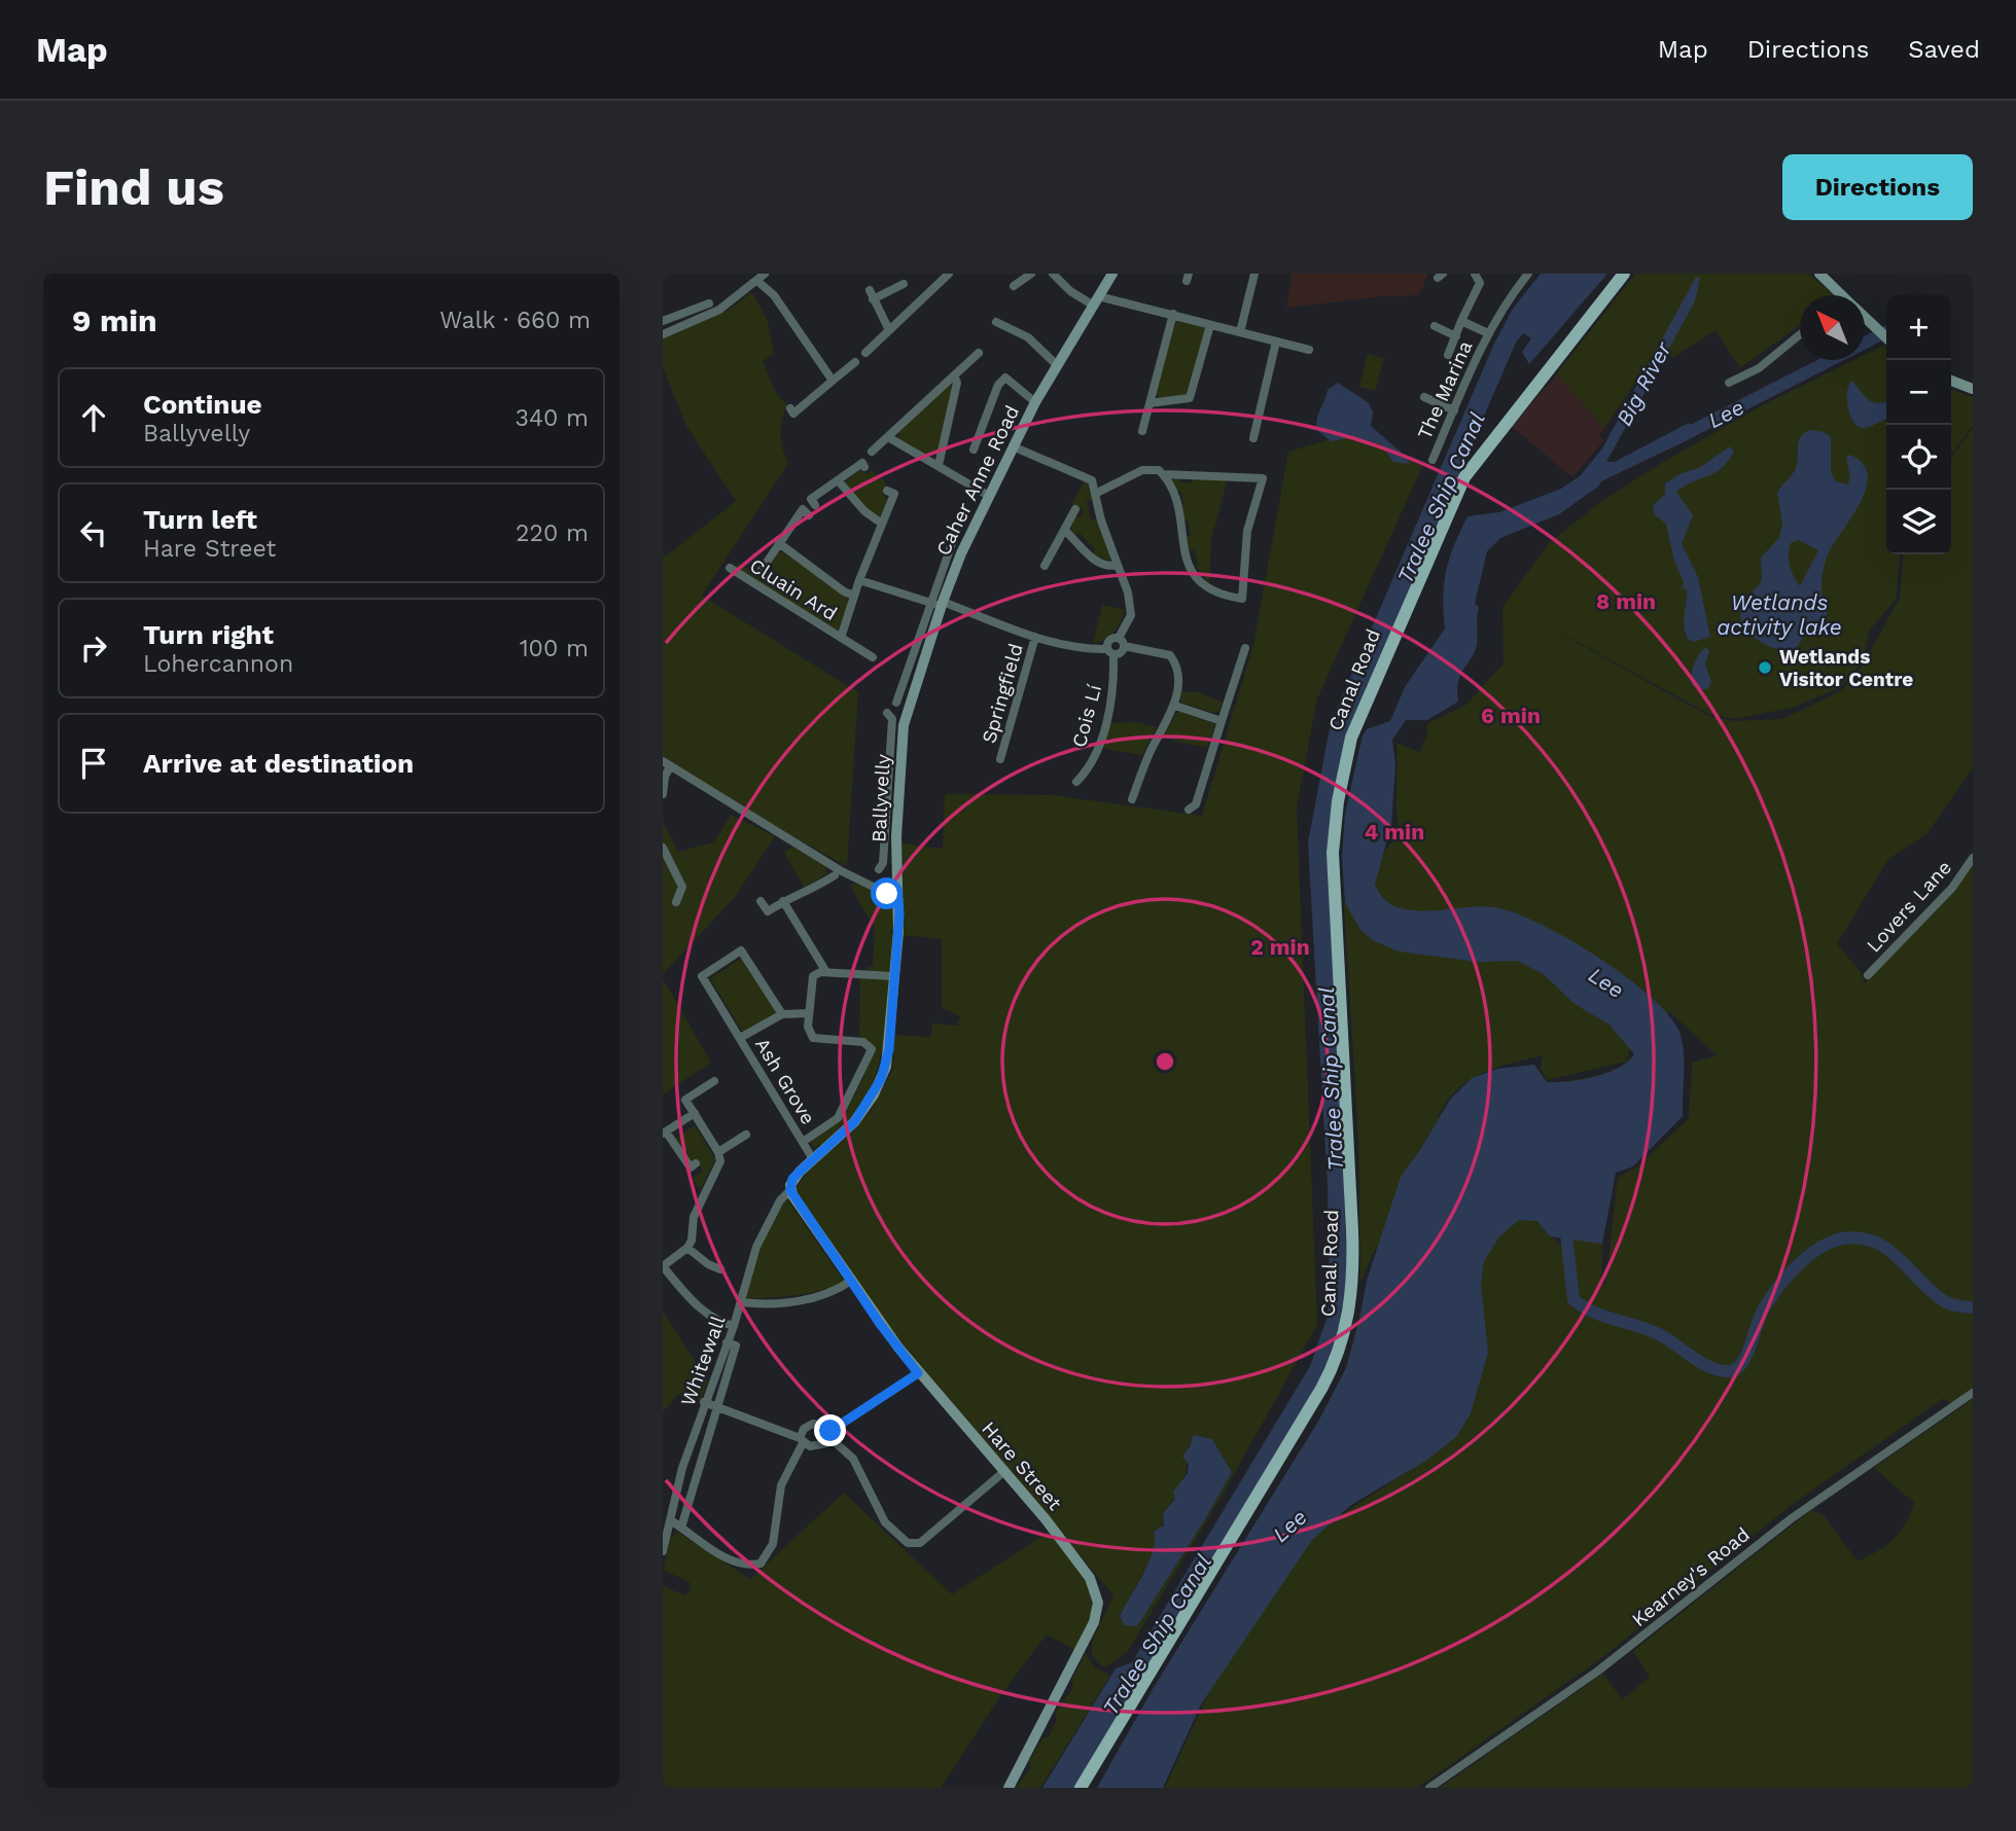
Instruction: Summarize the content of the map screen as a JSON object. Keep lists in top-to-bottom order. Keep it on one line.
{"streets":{"main road":["Canal Road"],"street":["The Marina","Caher Anne Road","Cluain Ard","Springfield","Cois Lí","Ballyvelly","Lovers Lane","Ash Grove","Whitewall","Hare Street","Kearney's Road"]},"crossings":[["Caher Anne Road","Ballyvelly"],["Ballyvelly","Ash Grove"],["Ballyvelly","Whitewall"],["Ballyvelly","Hare Street"],["Whitewall","Hare Street"]],"water":["Big River","Lee","Tralee Ship Canal","Wetlands activity lake"],"places":["Wetlands Visitor Centre"],"north":"top left","page":{"header":"Map","nav":["Map","Directions","Saved"],"buttons":"Directions","title":"Find us","heading":["9 min","Walk · 660 m"],"map_buttons":["+","−"],"list":[["Continue","Ballyvelly","340 m"],["Turn left","Hare Street","220 m"],["Turn right","Lohercannon","100 m"],"Arrive at destination"]},"rings":["8 min","6 min","4 min","2 min"]}
